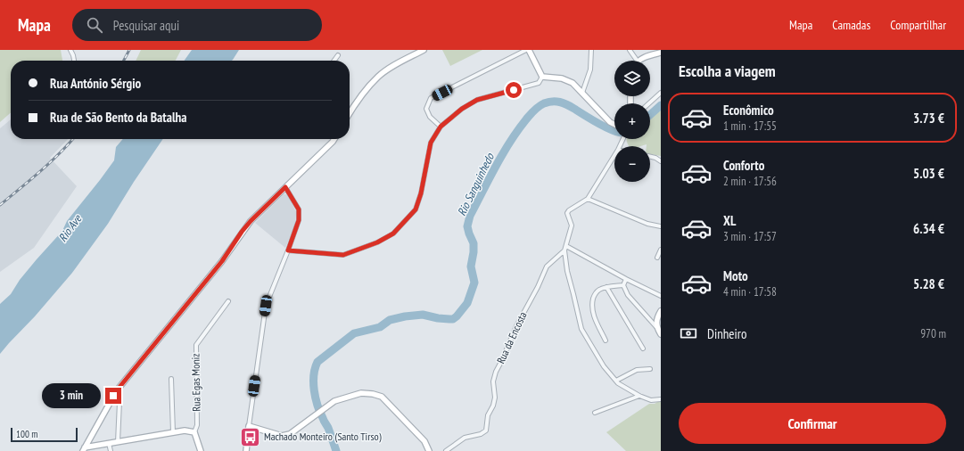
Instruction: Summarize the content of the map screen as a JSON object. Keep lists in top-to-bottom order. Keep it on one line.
{"streets":{"street":["Rua da Encosta","Rua Egas Moniz"]},"water":["Rio Sanguinhedo","Rio Ave"],"places":{"bus stop":["Machado Monteiro (Santo Tirso)"]},"scale_bar":"100 m","page":{"header":"Mapa","search":"Pesquisar aqui","nav":["Mapa","Camadas","Compartilhar"],"heading":"Escolha a viagem","map_buttons":["+","−"],"banner":["Rua António Sérgio","Rua de São Bento da Batalha"],"list":[{"name":"Econômico","note":"1 min · 17:55","value":"3.73 €"},{"name":"Conforto","note":"2 min · 17:56","value":"5.03 €"},{"name":"XL","note":"3 min · 17:57","value":"6.34 €"},{"name":"Moto","note":"4 min · 17:58","value":"5.28 €"}],"pay":["Dinheiro","970 m"],"bubble":"3 min","buttons":"Confirmar","scale":"100 m"}}
